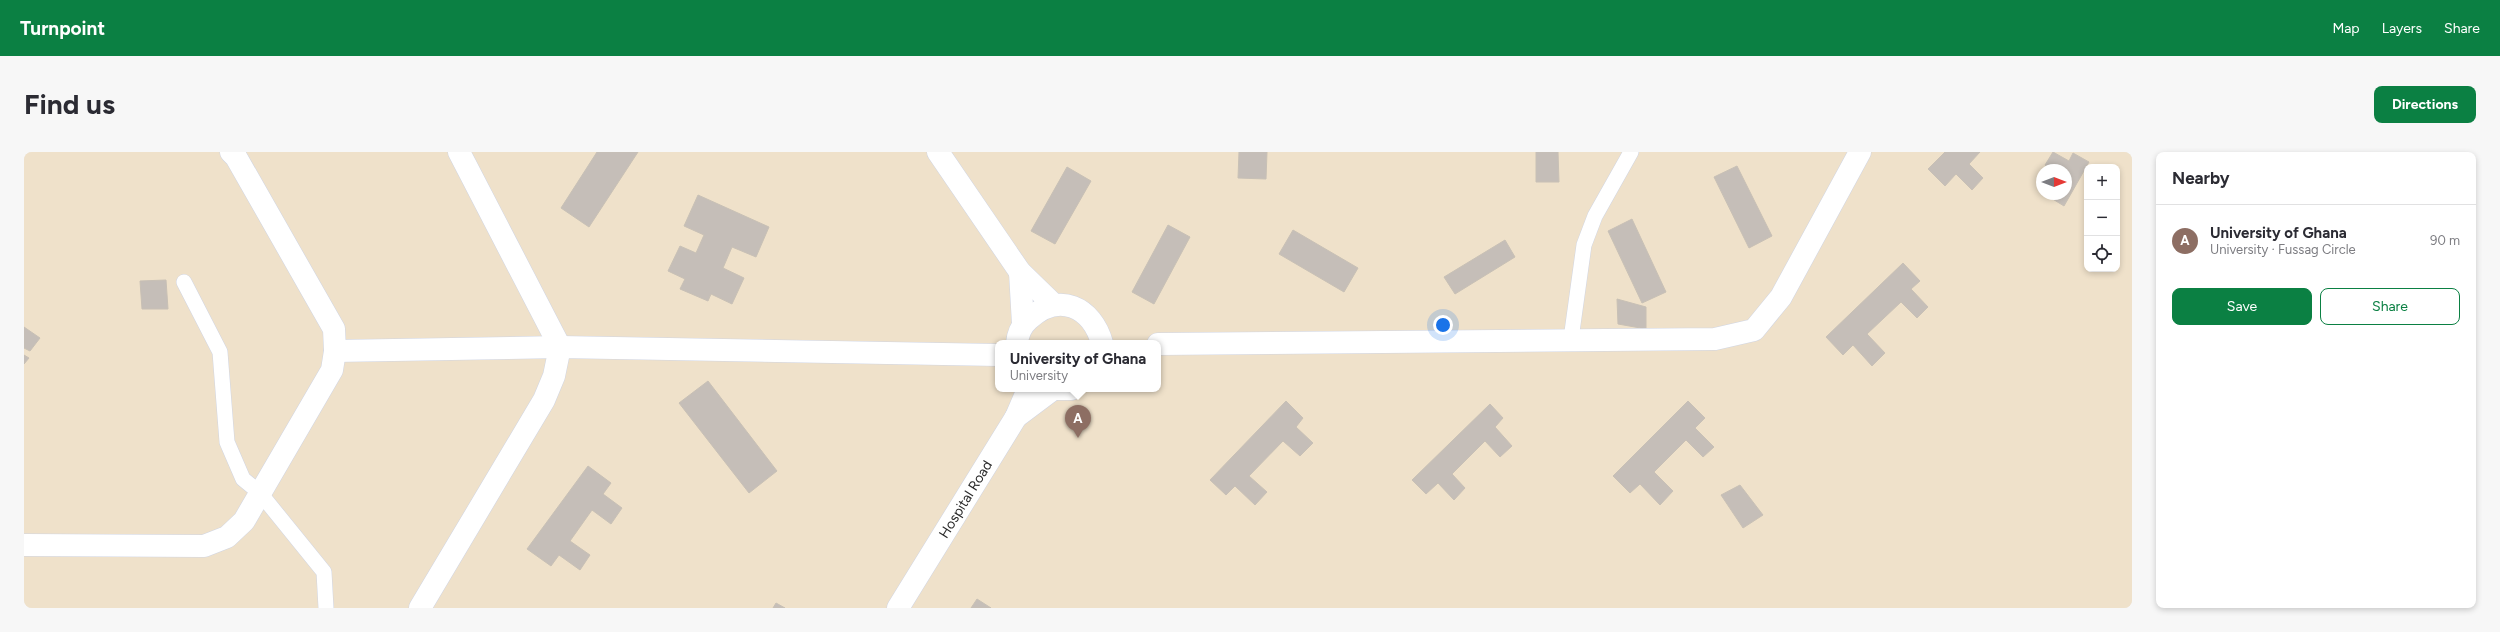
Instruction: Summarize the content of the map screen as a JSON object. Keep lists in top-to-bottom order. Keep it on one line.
{"streets":{"street":["Hospital Road"]},"north":"right","page":{"header":"Turnpoint","nav":["Map","Layers","Share"],"buttons":["Directions",["Save","Share"]],"title":"Find us","heading":"Nearby","map_buttons":["+","−"],"list":[{"mark":"A","name":"University of Ghana","note":"University · Fussag Circle","value":"90 m"}],"popup":["University of Ghana","University"],"pins":"A"}}
